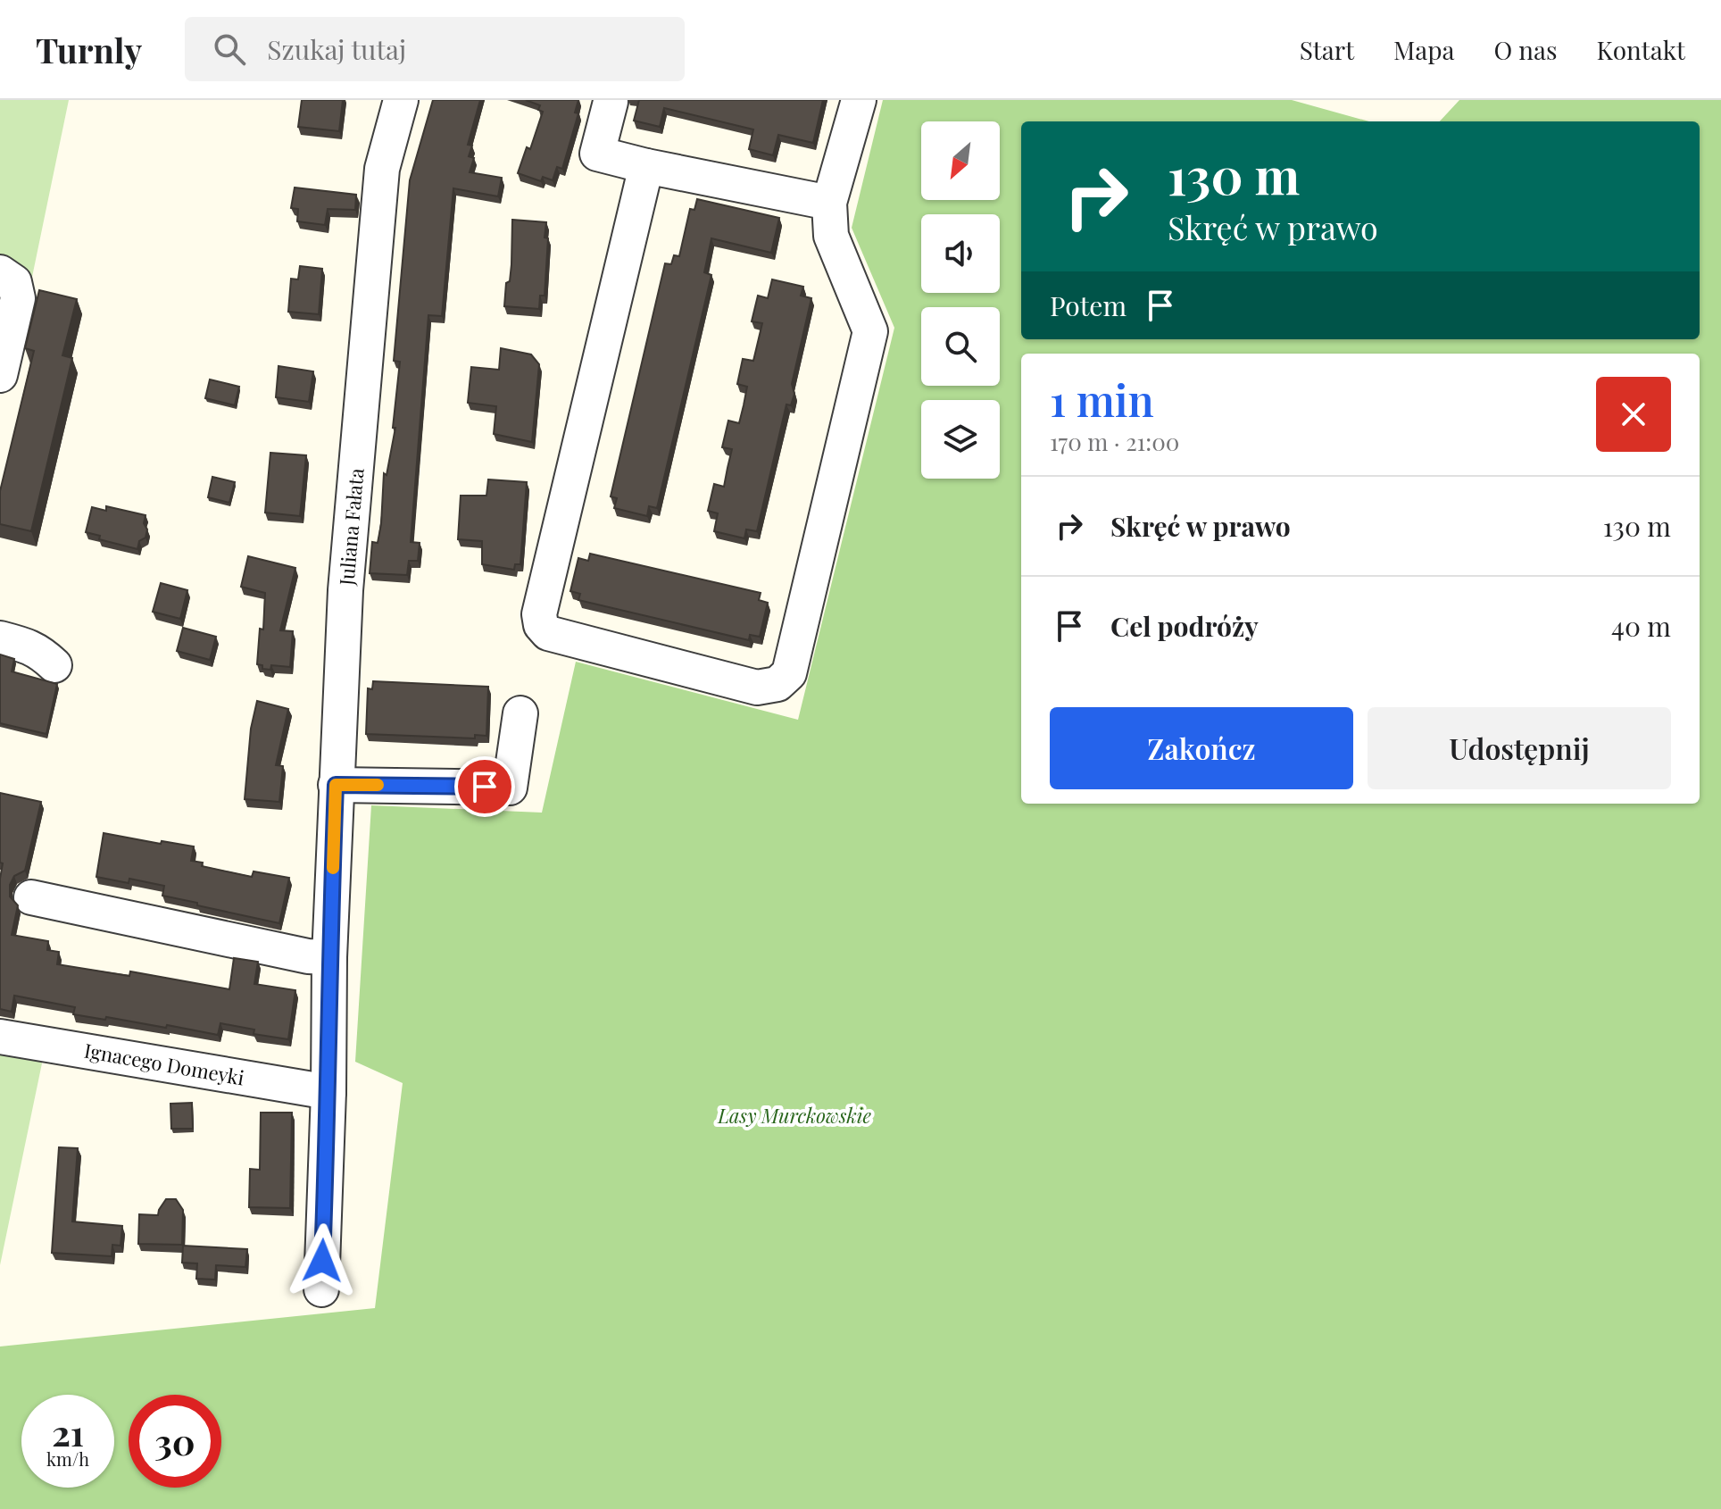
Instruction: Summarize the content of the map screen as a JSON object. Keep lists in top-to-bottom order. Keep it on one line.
{"streets":{"street":["Juliana Fałata","Ignacego Domeyki"]},"crossings":[["Juliana Fałata","Ignacego Domeyki"]],"parks":["Lasy Murckowskie"],"north":"bottom left","page":{"header":"Turnly","search":"Szukaj tutaj","nav":["Start","Mapa","O nas","Kontakt"],"turn":["130 m","Skręć w prawo"],"then":"Potem","heading":["1 min","170 m · 21:00"],"list":[{"name":"Skręć w prawo","value":"130 m"},{"name":"Cel podróży","value":"40 m"}],"buttons":["Zakończ","Udostępnij"],"speed":"21 km/h","limit":"30"}}
